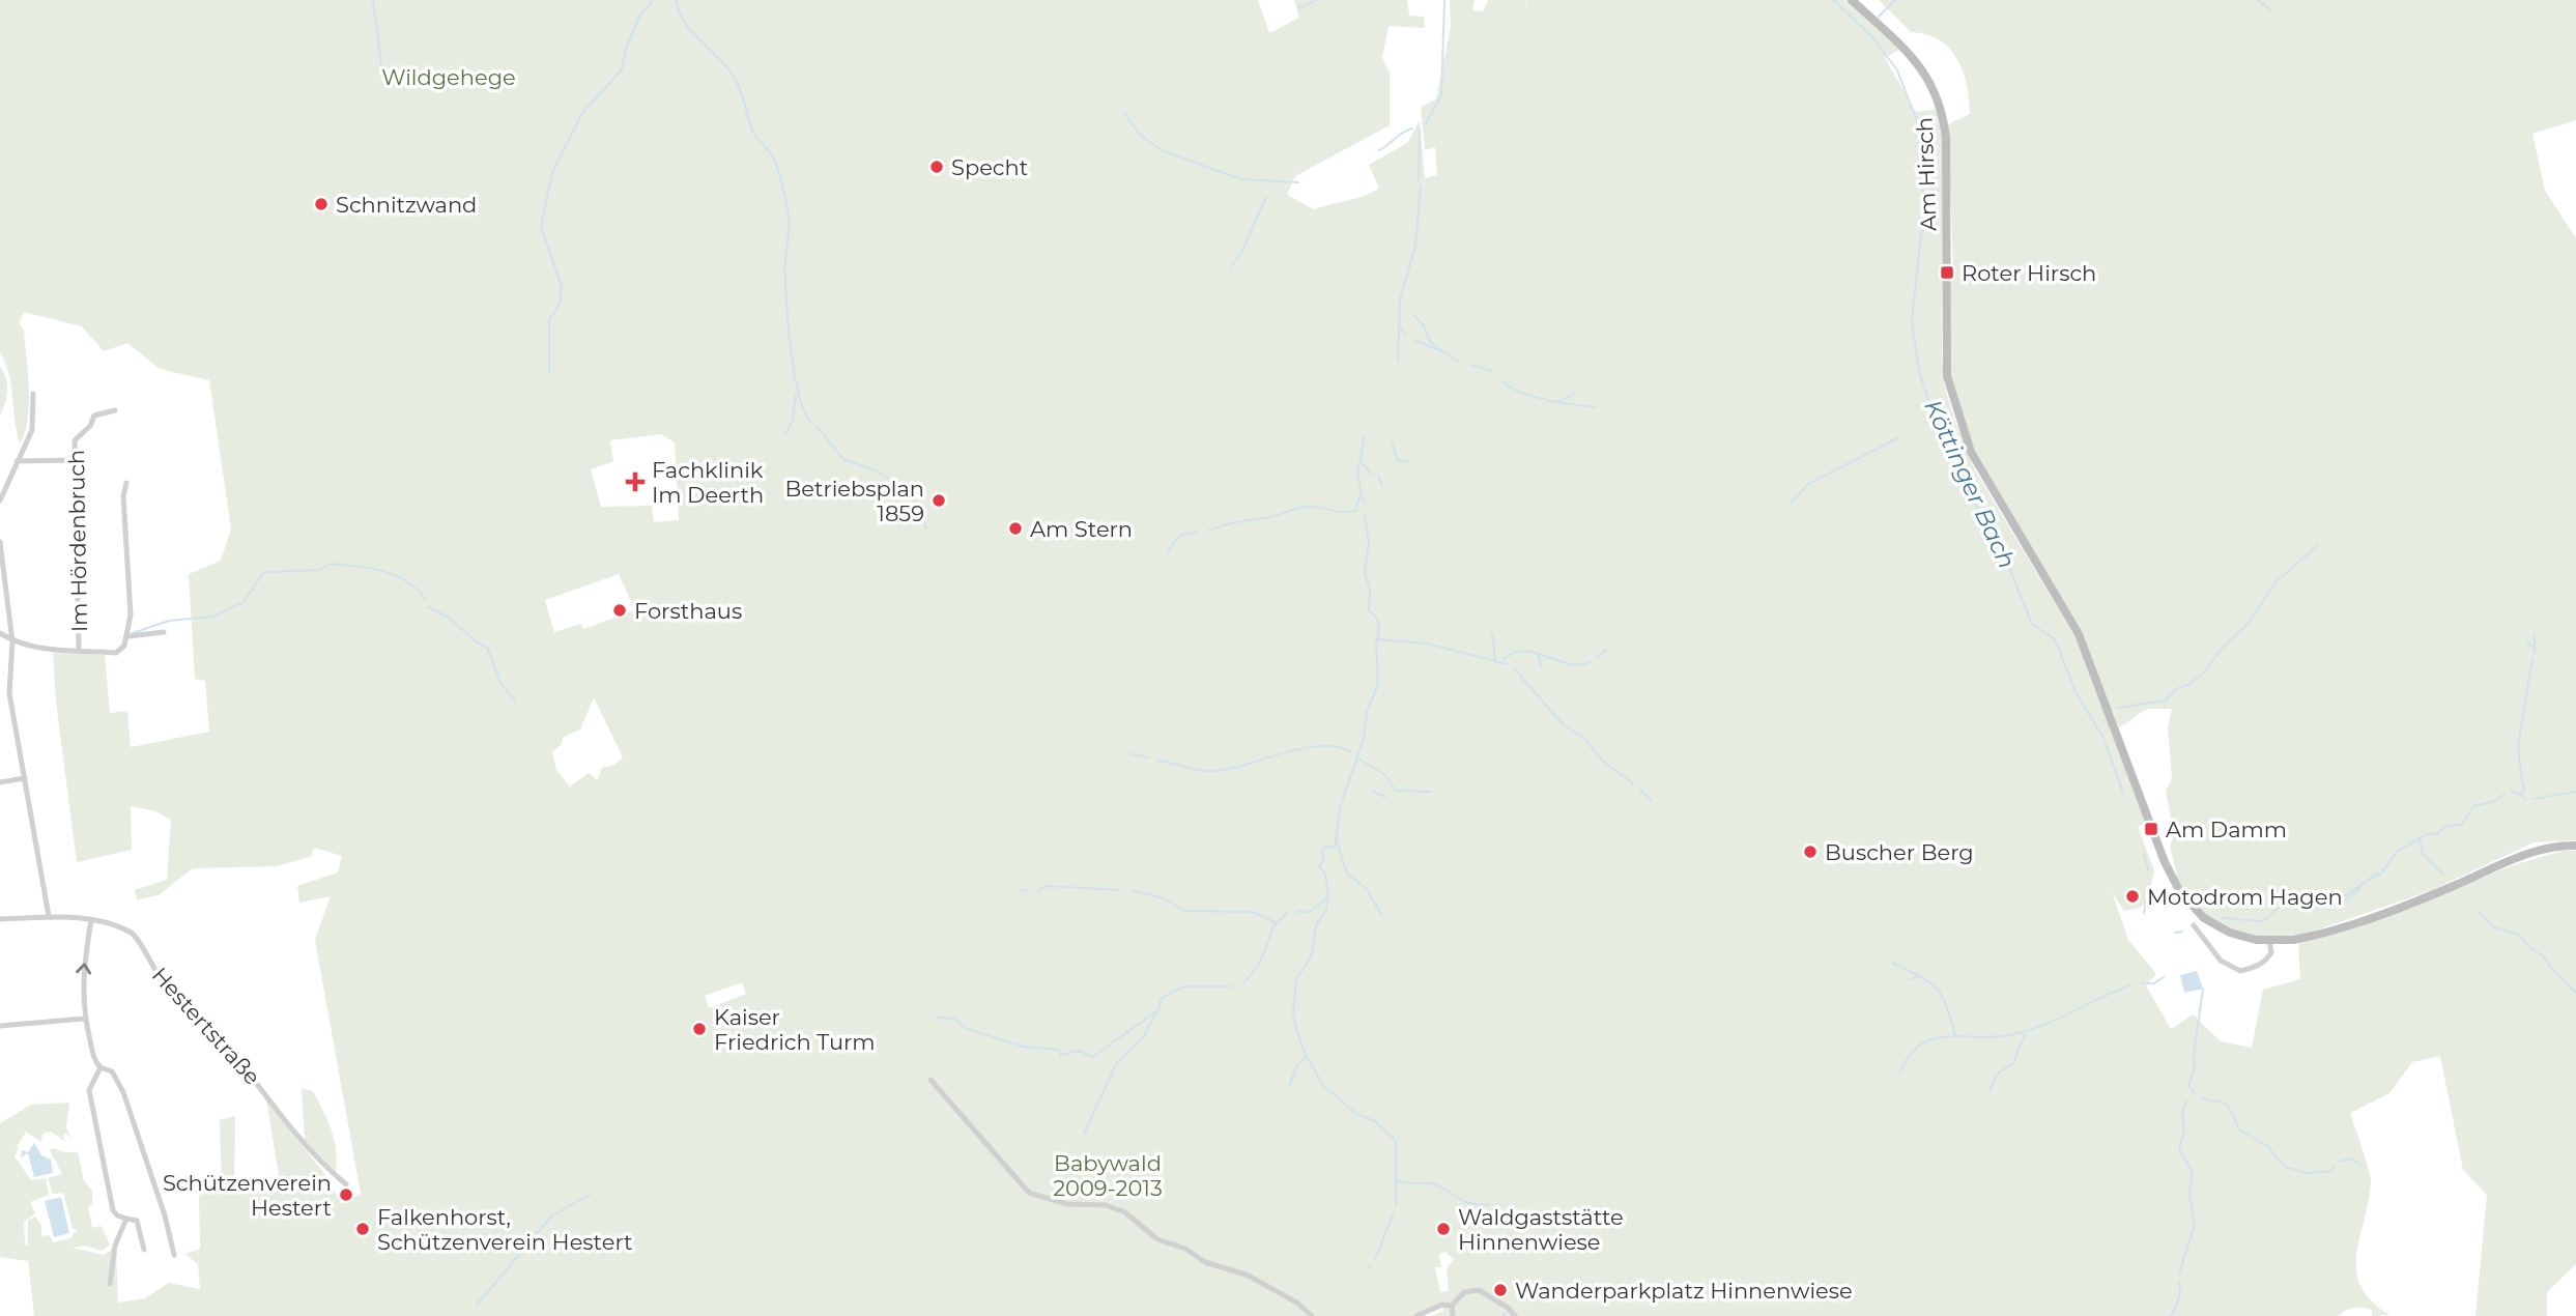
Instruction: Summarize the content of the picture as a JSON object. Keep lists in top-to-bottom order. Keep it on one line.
{"streets":{"main road":["Am Hirsch"],"street":["Im Hördenbruch","Hestertstraße"]},"water":["Köttinger Bach"],"parks":["Wildgehege","Babywald 2009-2013"],"places":{"other":["Specht","Schnitzwand","Betriebsplan 1859","Am Stern","Forsthaus","Buscher Berg","Motodrom Hagen","Kaiser Friedrich Turm","Schützenverein Hestert","Falkenhorst, Schützenverein Hestert","Waldgaststätte Hinnenwiese","Wanderparkplatz Hinnenwiese"],"transit":["Roter Hirsch","Am Damm"],"health":["Fachklinik Im Deerth"]}}
